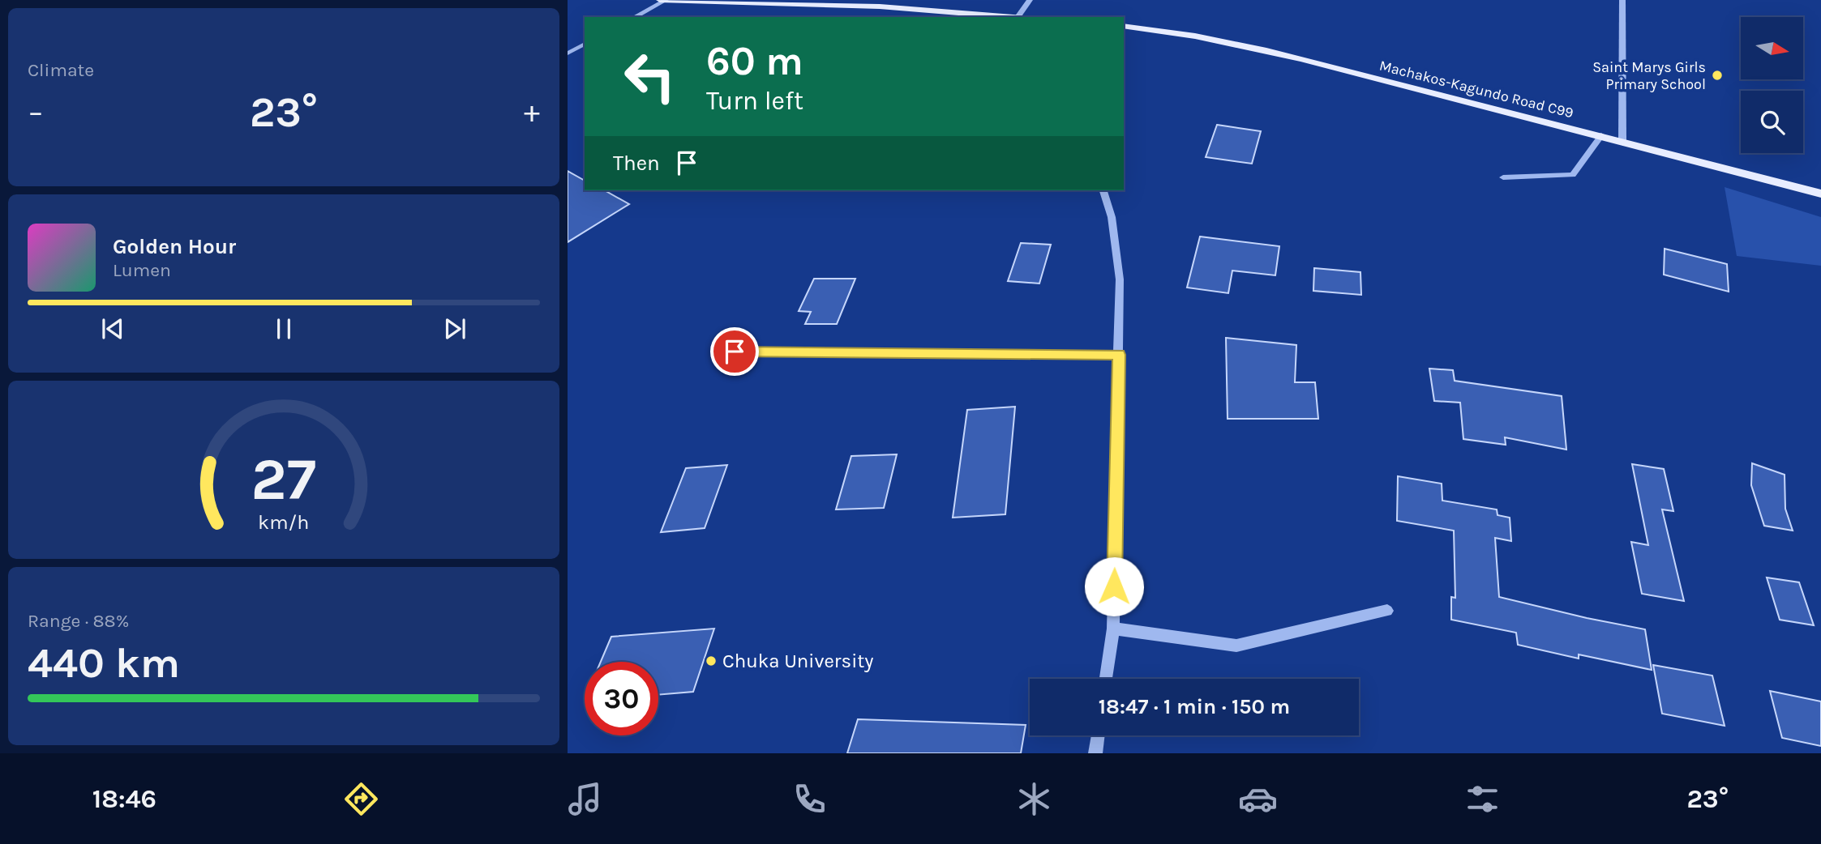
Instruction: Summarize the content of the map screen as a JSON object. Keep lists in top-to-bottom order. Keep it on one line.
{"streets":{"main road":["Machakos-Kagundo Road C99"]},"places":["Saint Marys Girls Primary School","Chuka University"],"north":"right","page":{"tile":["Climate",["Range · 88%","440 km"]],"turn":["60 m","Turn left"],"heat":["−","23°","+"],"then":"Then","song":["Golden Hour","Lumen"],"limit":"30","trip":"18:47 · 1 min · 150 m","tabs":["18:46","23°"],"gauge":["27","km/h"]}}
